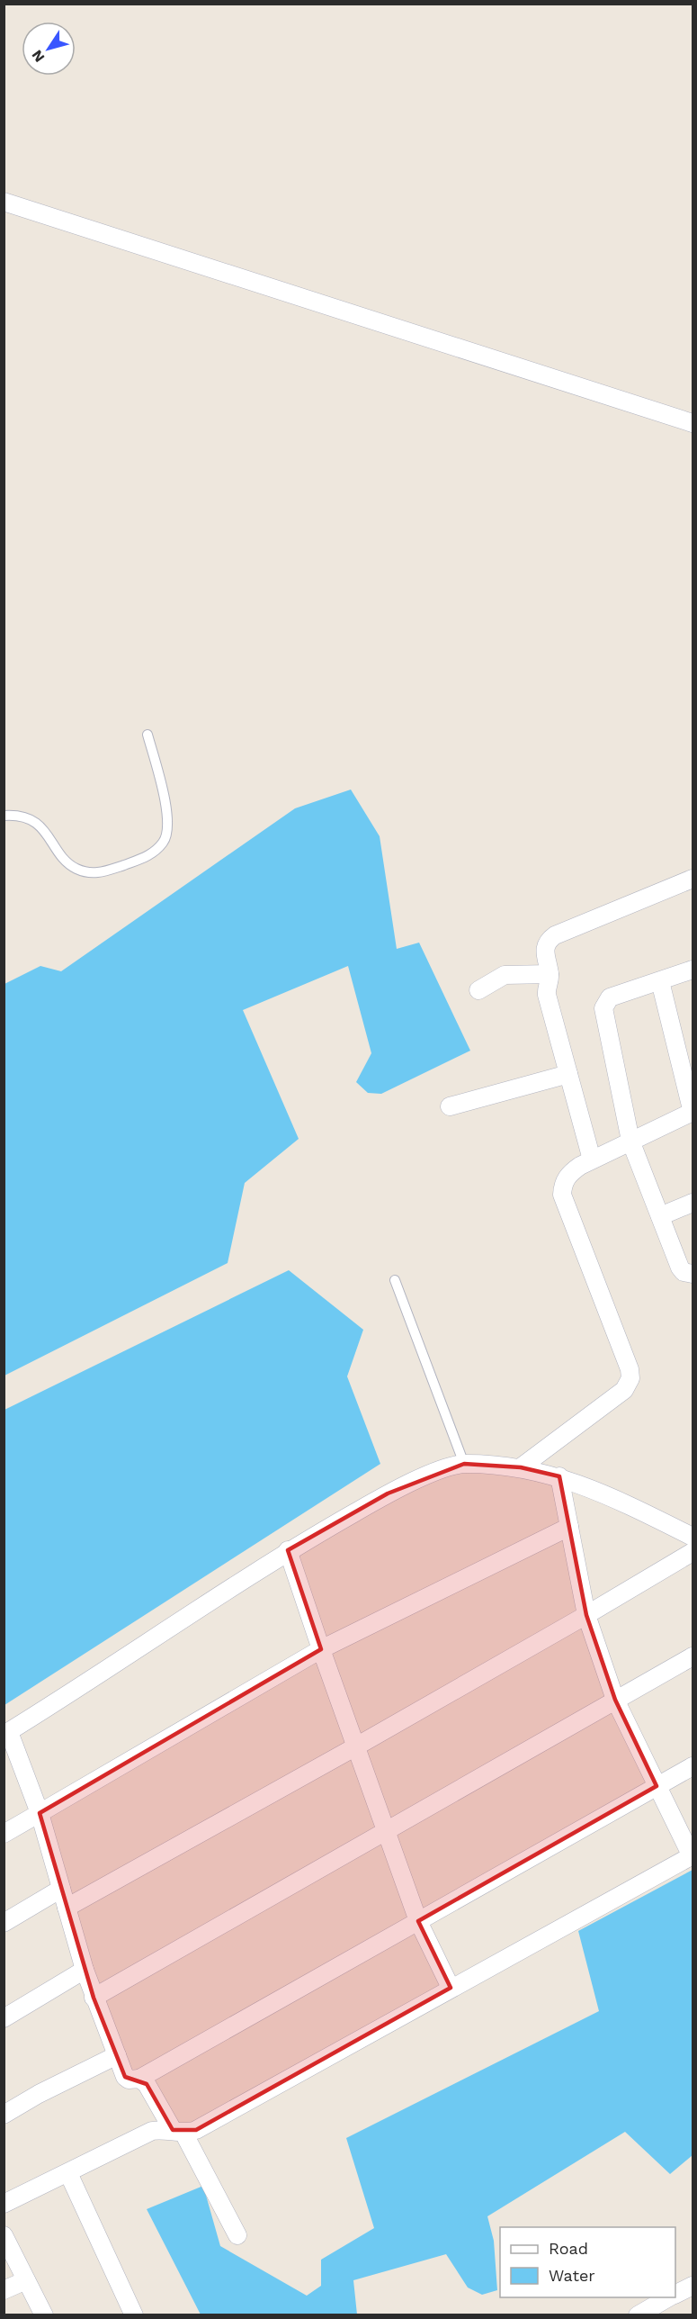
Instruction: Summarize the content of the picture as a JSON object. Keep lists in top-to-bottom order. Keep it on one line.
{"legend":["Road","Water"],"north":"bottom left"}
